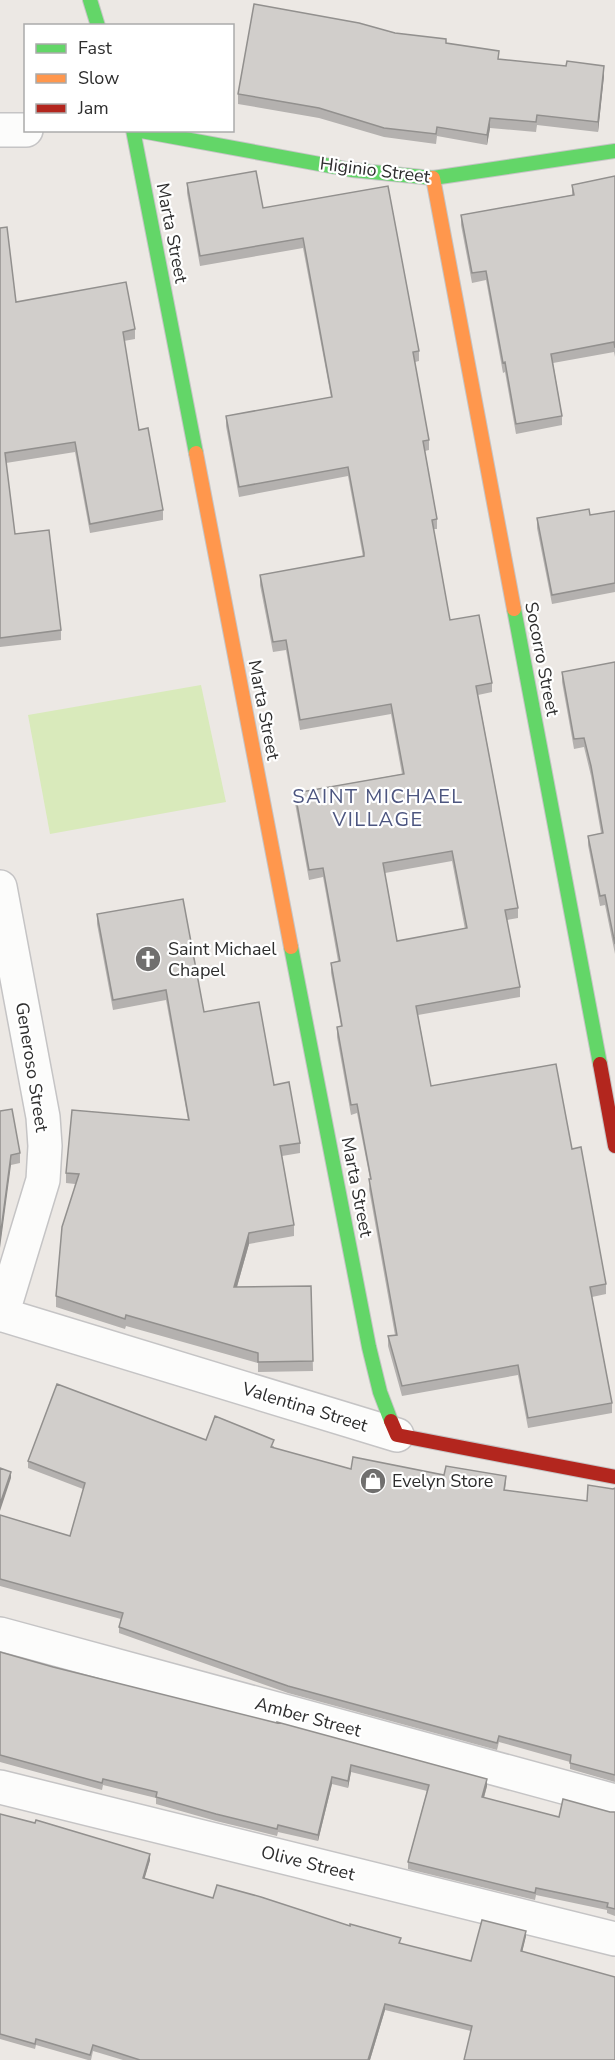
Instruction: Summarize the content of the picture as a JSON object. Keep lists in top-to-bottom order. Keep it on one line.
{"streets":{"street":["Higinio Street","Marta Street","Socorro Street","Generoso Street","Valentina Street","Amber Street","Olive Street"]},"crossings":[["Higinio Street","Socorro Street"],["Marta Street","Valentina Street"],["Generoso Street","Valentina Street"]],"districts":["SAINT MICHAEL VILLAGE"],"places":{"church":["Saint Michael Chapel"],"shop":["Evelyn Store"]},"legend":["Fast","Slow","Jam"]}
